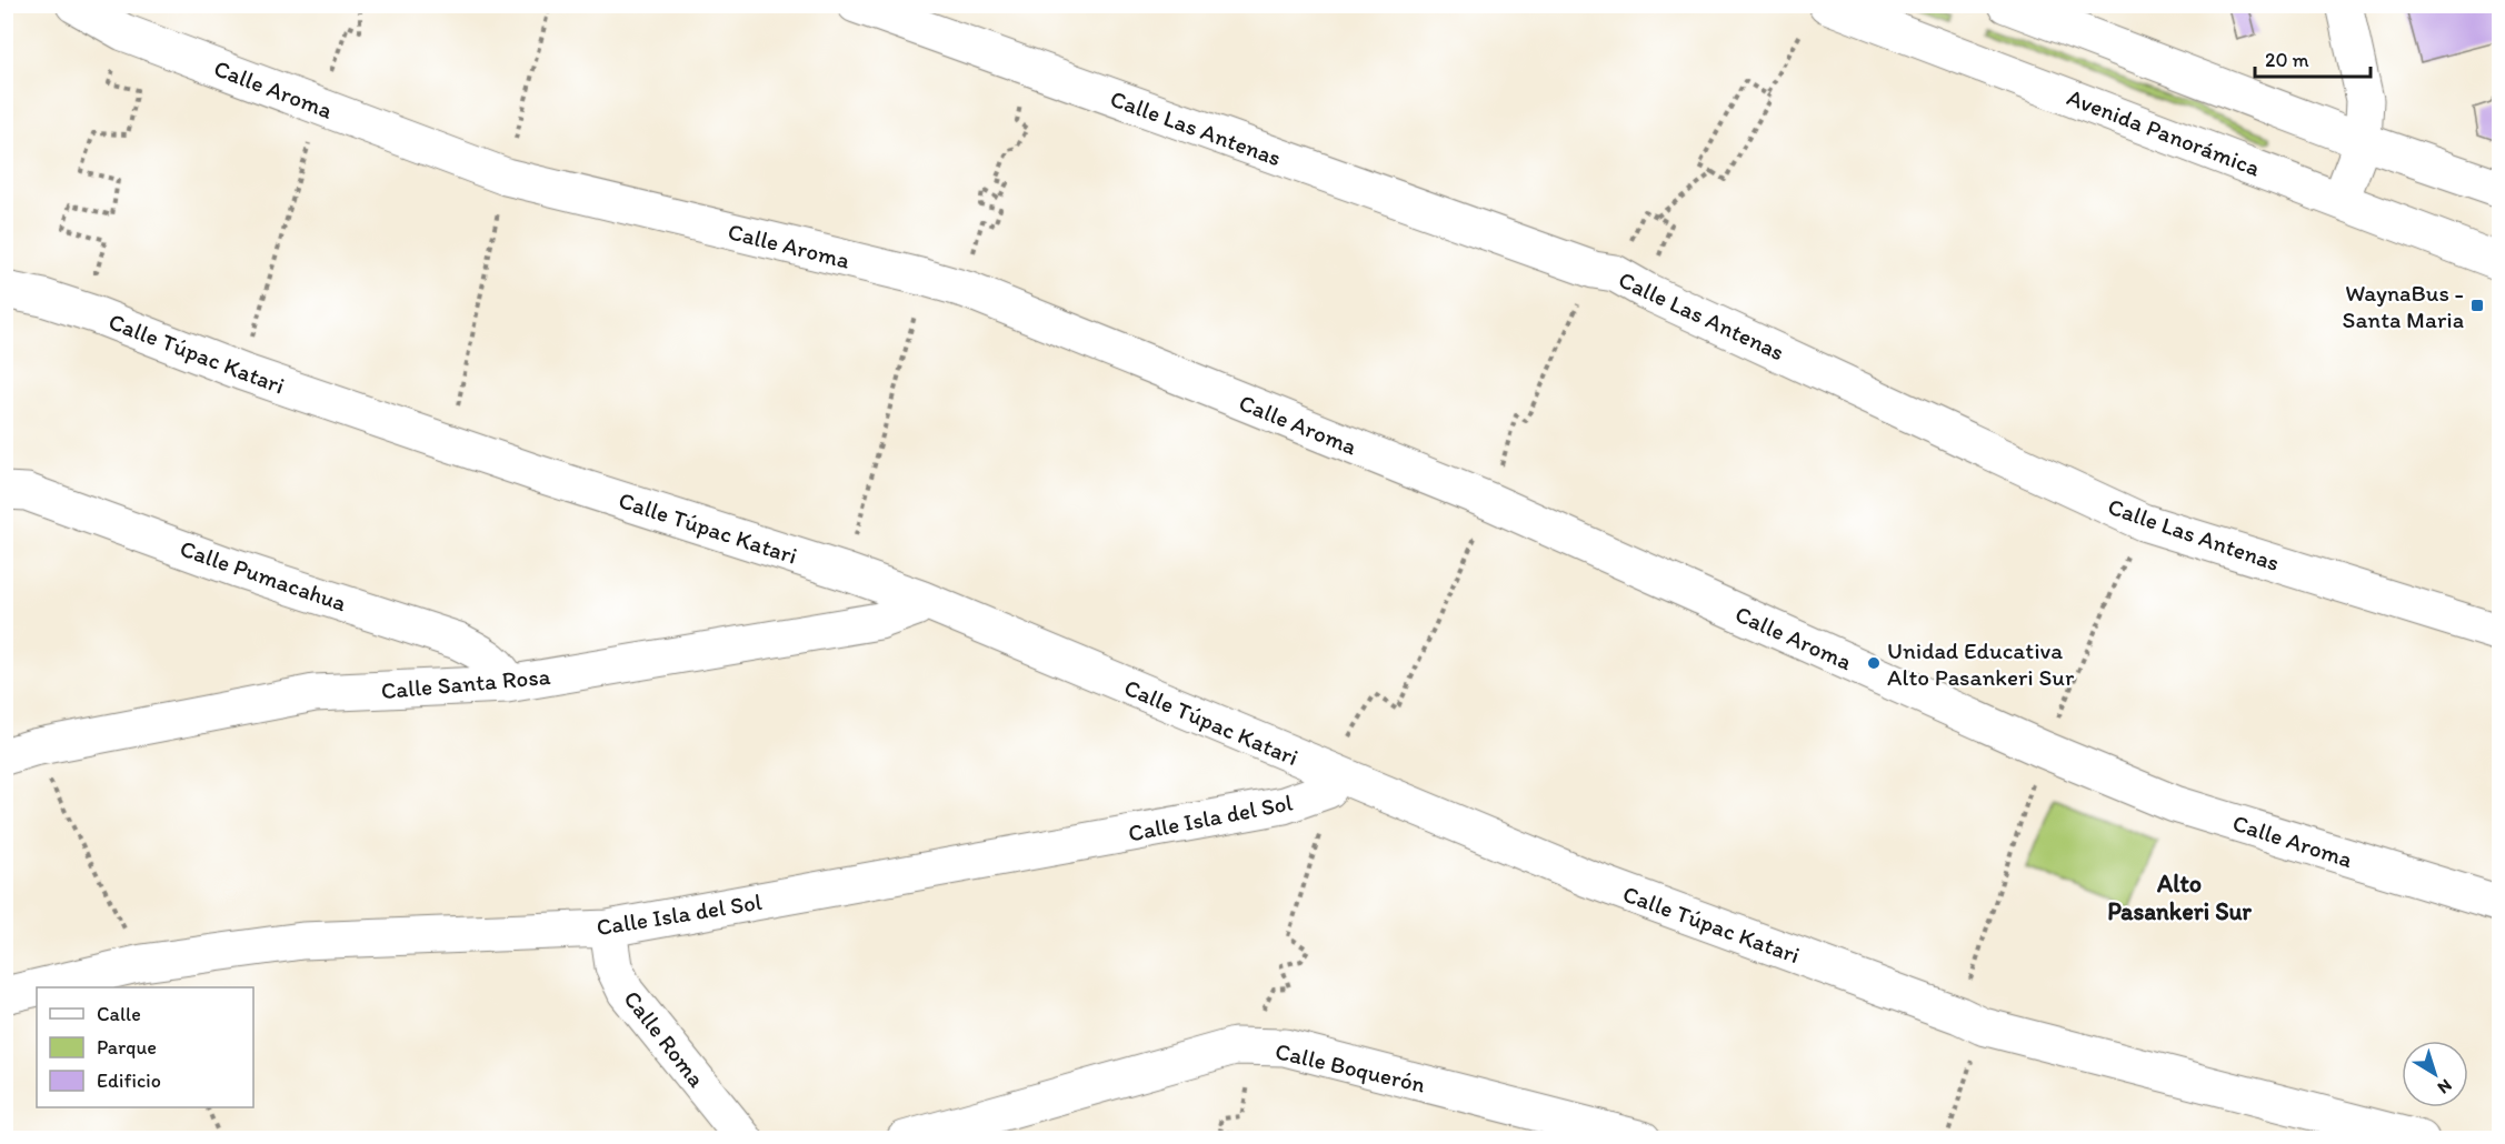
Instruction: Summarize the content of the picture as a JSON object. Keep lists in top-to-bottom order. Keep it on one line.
{"streets":{"street":["Calle Aroma","Calle Las Antenas","Avenida Panorámica","Calle Túpac Katari","Calle Pumacahua","Calle Santa Rosa","Calle Isla del Sol","Calle Roma","Calle Boquerón"]},"crossings":[["Calle Túpac Katari","Calle Santa Rosa"],["Calle Túpac Katari","Calle Isla del Sol"],["Calle Pumacahua","Calle Santa Rosa"],["Calle Isla del Sol","Calle Roma"]],"districts":["Alto Pasankeri Sur"],"places":{"transit":["WaynaBus - Santa Maria"],"other":["Unidad Educativa Alto Pasankeri Sur"]},"legend":["Calle","Parque","Edificio"],"scale_bar":"20 m","north":"bottom right"}
